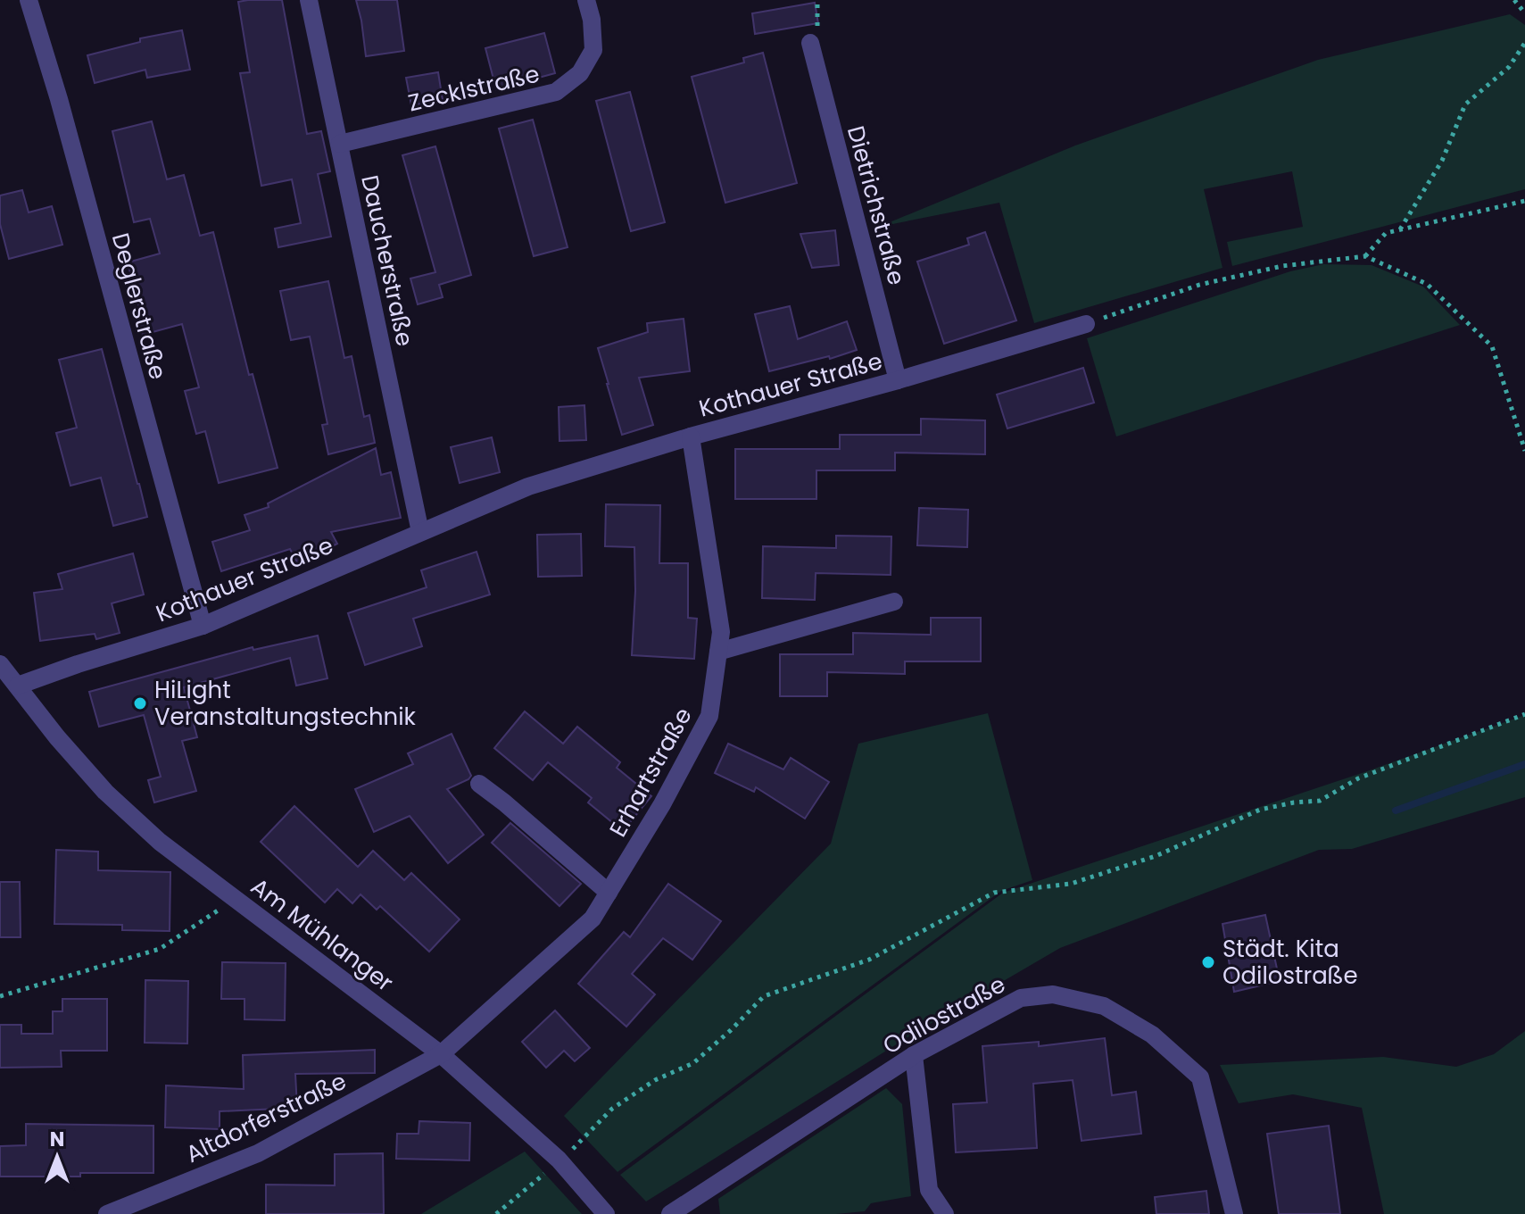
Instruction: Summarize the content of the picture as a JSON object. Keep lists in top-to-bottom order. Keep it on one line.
{"streets":{"street":["Zecklstraße","Dietrichstraße","Daucherstraße","Deglerstraße","Kothauer Straße","Erhartstraße","Am Mühlanger","Odilostraße","Altdorferstraße"]},"crossings":[["Zecklstraße","Daucherstraße"],["Dietrichstraße","Kothauer Straße"],["Daucherstraße","Kothauer Straße"],["Deglerstraße","Kothauer Straße"],["Kothauer Straße","Erhartstraße"],["Kothauer Straße","Am Mühlanger"],["Erhartstraße","Am Mühlanger"],["Erhartstraße","Altdorferstraße"],["Am Mühlanger","Altdorferstraße"]],"places":["HiLight Veranstaltungstechnik","Städt. Kita Odilostraße"],"north":"top"}
